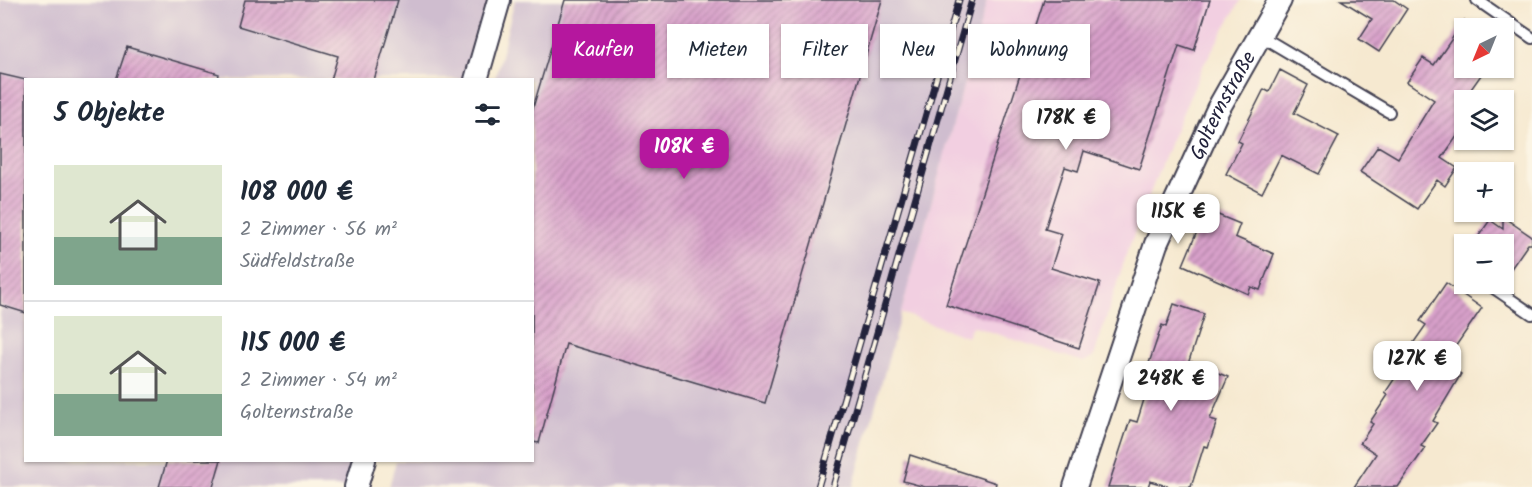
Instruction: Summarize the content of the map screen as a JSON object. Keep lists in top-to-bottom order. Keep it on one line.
{"streets":{"street":["Golternstraße"]},"north":"bottom left","page":{"map_buttons":["+","−"],"chip":["Kaufen","Mieten","Filter","Neu","Wohnung"],"heading":"5 Objekte","price":["178K €","108K €","115K €","127K €","248K €"],"list":[{"name":"108 000 €","note":"2 Zimmer · 56 m² · Südfeldstraße"},{"name":"115 000 €","note":"2 Zimmer · 54 m² · Golternstraße"}]}}
